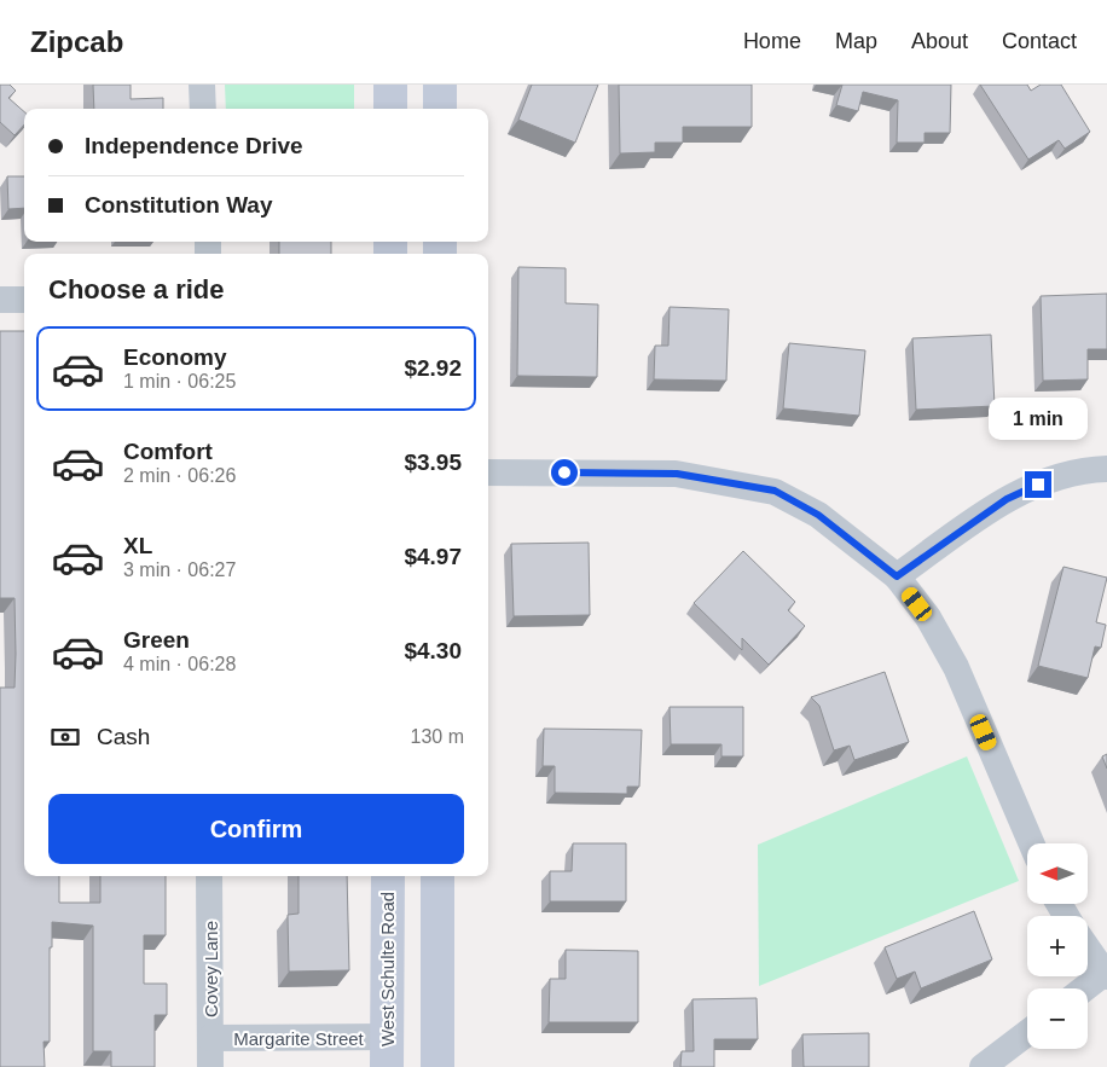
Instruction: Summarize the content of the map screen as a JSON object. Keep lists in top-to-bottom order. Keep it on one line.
{"streets":{"main road":["West Schulte Road"],"street":["Covey Lane","Margarite Street"]},"crossings":[["Covey Lane","Margarite Street"],["West Schulte Road","Margarite Street"]],"north":"left","page":{"header":"Zipcab","nav":["Home","Map","About","Contact"],"banner":["Independence Drive","Constitution Way"],"heading":"Choose a ride","list":[{"name":"Economy","note":"1 min · 06:25","value":"$2.92"},{"name":"Comfort","note":"2 min · 06:26","value":"$3.95"},{"name":"XL","note":"3 min · 06:27","value":"$4.97"},{"name":"Green","note":"4 min · 06:28","value":"$4.30"}],"bubble":"1 min","pay":["Cash","130 m"],"buttons":"Confirm","map_buttons":["+","−"]}}
